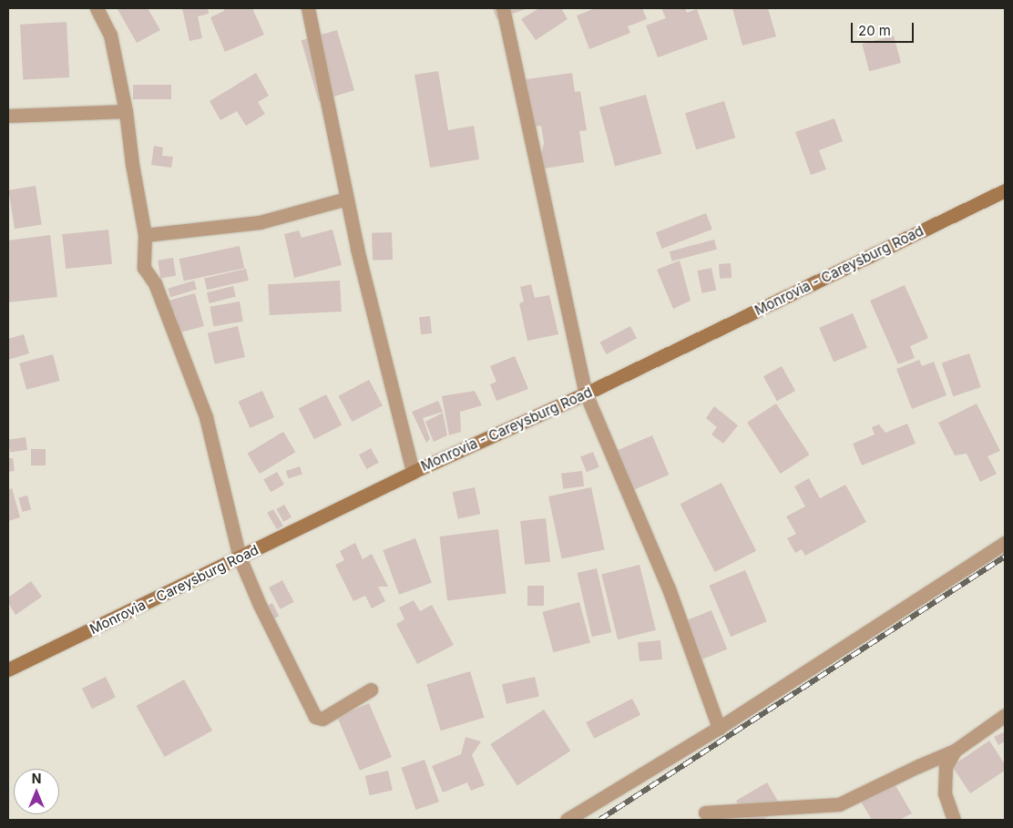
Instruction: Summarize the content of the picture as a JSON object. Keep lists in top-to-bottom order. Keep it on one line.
{"streets":{"main road":["Monrovia - Careysburg Road"]},"scale_bar":"20 m","north":"top"}
